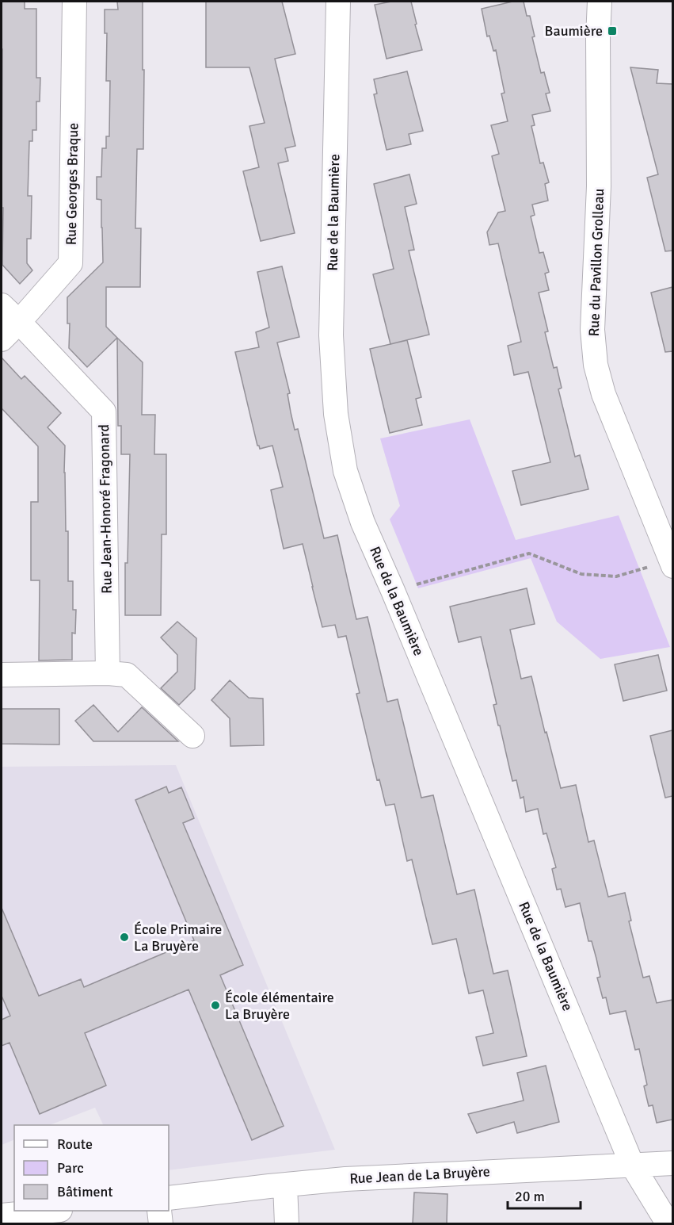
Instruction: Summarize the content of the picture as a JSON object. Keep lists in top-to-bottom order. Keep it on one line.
{"streets":{"street":["Rue Georges Braque","Rue de la Baumière","Rue du Pavillon Grolleau","Rue Jean-Honoré Fragonard","Rue Jean de La Bruyère"]},"crossings":[["Rue Georges Braque","Rue Jean-Honoré Fragonard"],["Rue de la Baumière","Rue Jean de La Bruyère"]],"places":{"transit":["Baumière"],"other":["École Primaire La Bruyère","École élémentaire La Bruyère"]},"legend":["Route","Parc","Bâtiment"],"scale_bar":"20 m"}
